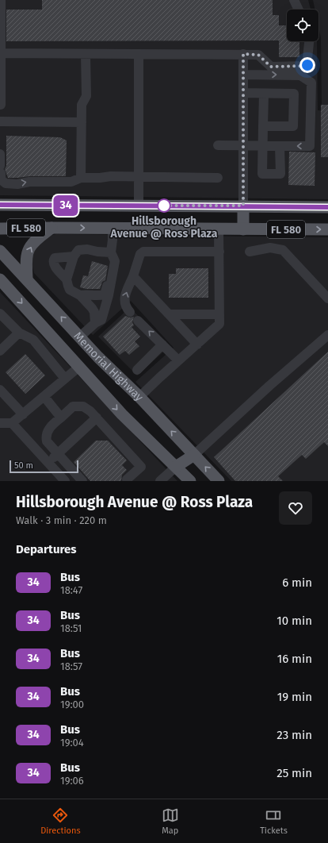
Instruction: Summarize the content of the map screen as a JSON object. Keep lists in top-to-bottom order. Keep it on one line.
{"streets":{"main road":["FL 580","Memorial Highway"]},"places":["Hillsborough Avenue @ Ross Plaza"],"lines":["bus line 34"],"scale_bar":"50 m","page":{"on_map":"34","scale":"50 m","heading":[["Hillsborough Avenue @ Ross Plaza","Walk · 3 min · 220 m"],"Departures"],"list":[{"mark":"34","name":"Bus","note":"18:47","value":"6 min"},{"mark":"34","name":"Bus","note":"18:51","value":"10 min"},{"mark":"34","name":"Bus","note":"18:57","value":"16 min"},{"mark":"34","name":"Bus","note":"19:00","value":"19 min"},{"mark":"34","name":"Bus","note":"19:04","value":"23 min"},{"mark":"34","name":"Bus","note":"19:06","value":"25 min"}],"tabs":["Directions","Map","Tickets"]}}
